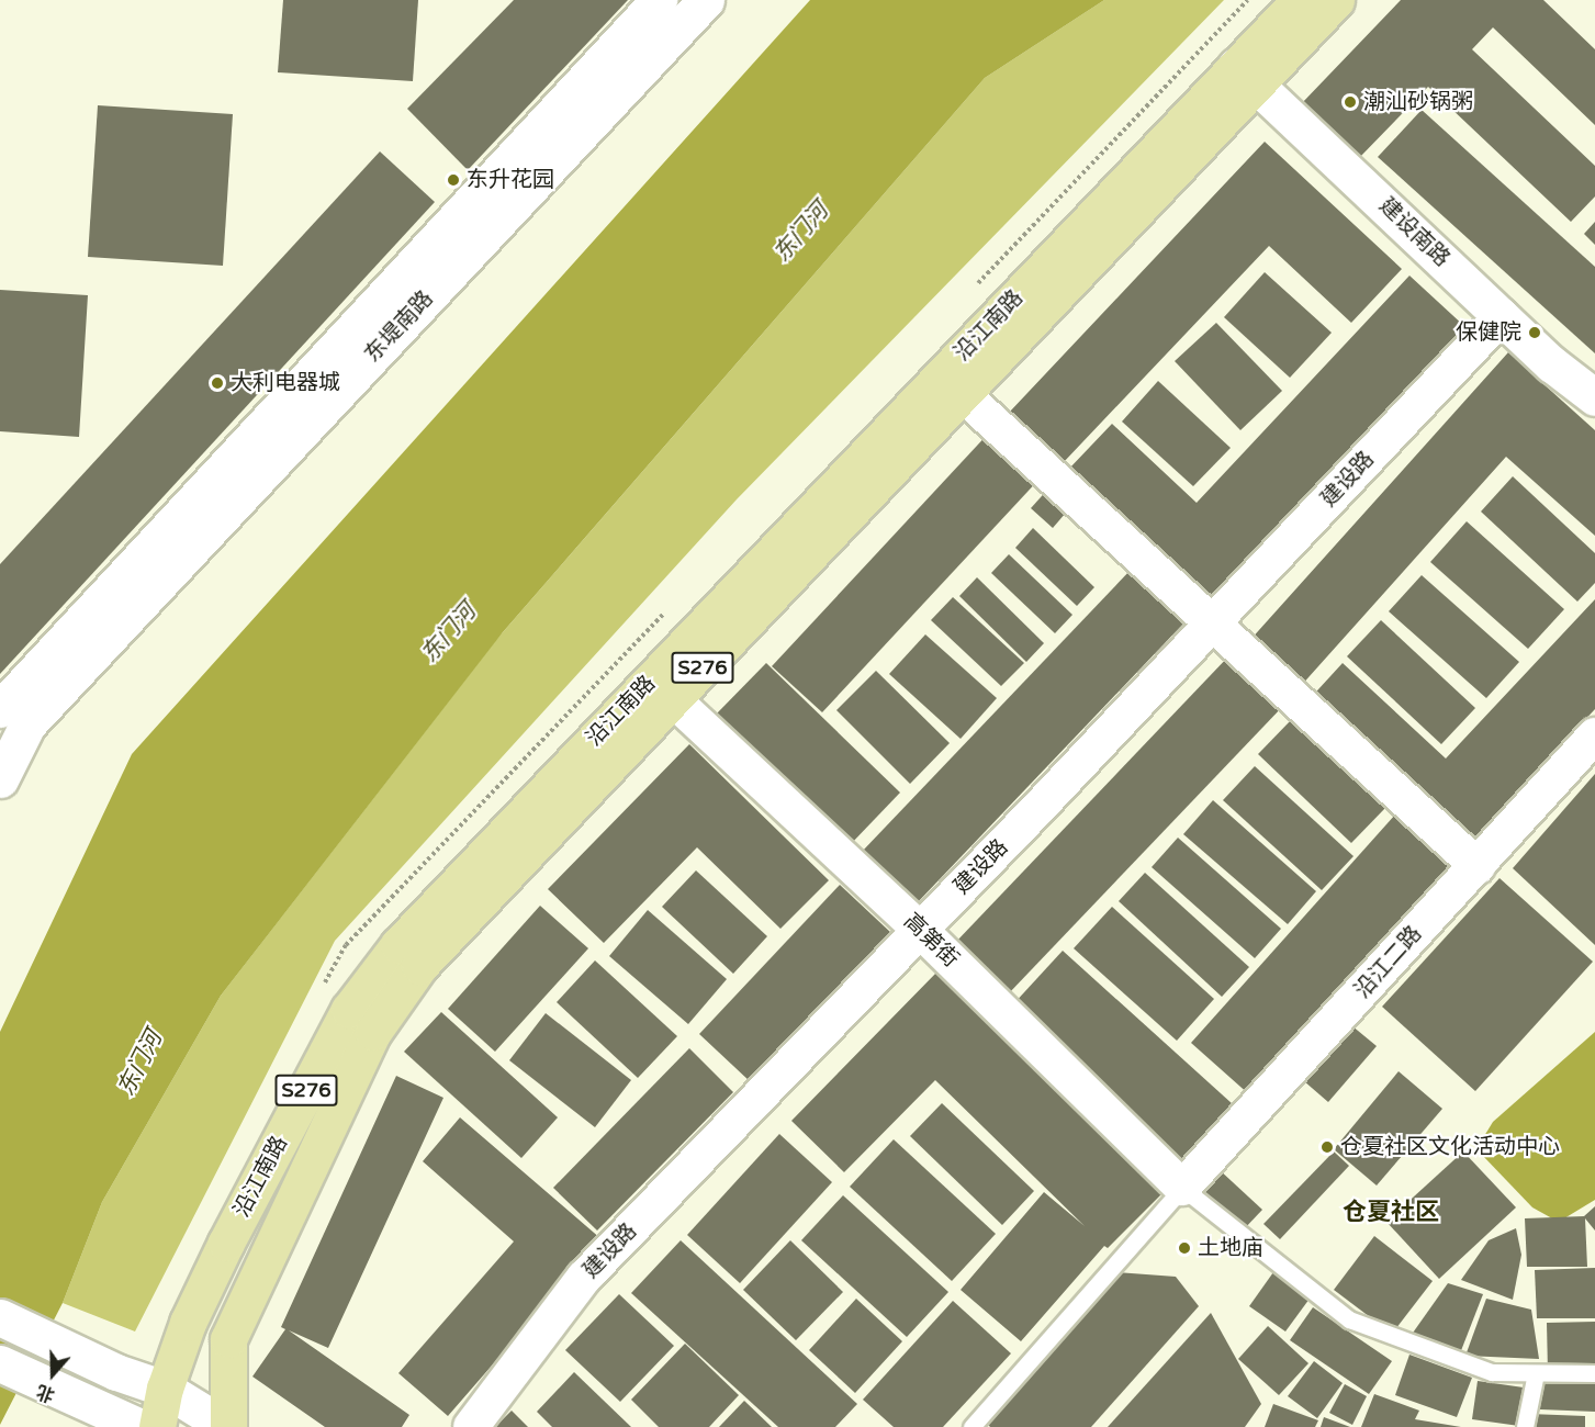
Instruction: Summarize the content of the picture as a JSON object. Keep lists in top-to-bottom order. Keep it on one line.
{"streets":{"main road":["建设南路","沿江南路","东堤南路","S276"],"street":["建设路","高第街","沿江二路"]},"crossings":[["建设南路","沿江南路"],["建设南路","建设路"],["沿江南路","高第街"],["建设路","高第街"],["高第街","沿江二路"]],"districts":["仓夏社区"],"water":["东门河"],"places":["潮汕砂锅粥","东升花园","保健院","大利电器城","仓夏社区文化活动中心","土地庙"],"north":"bottom"}
